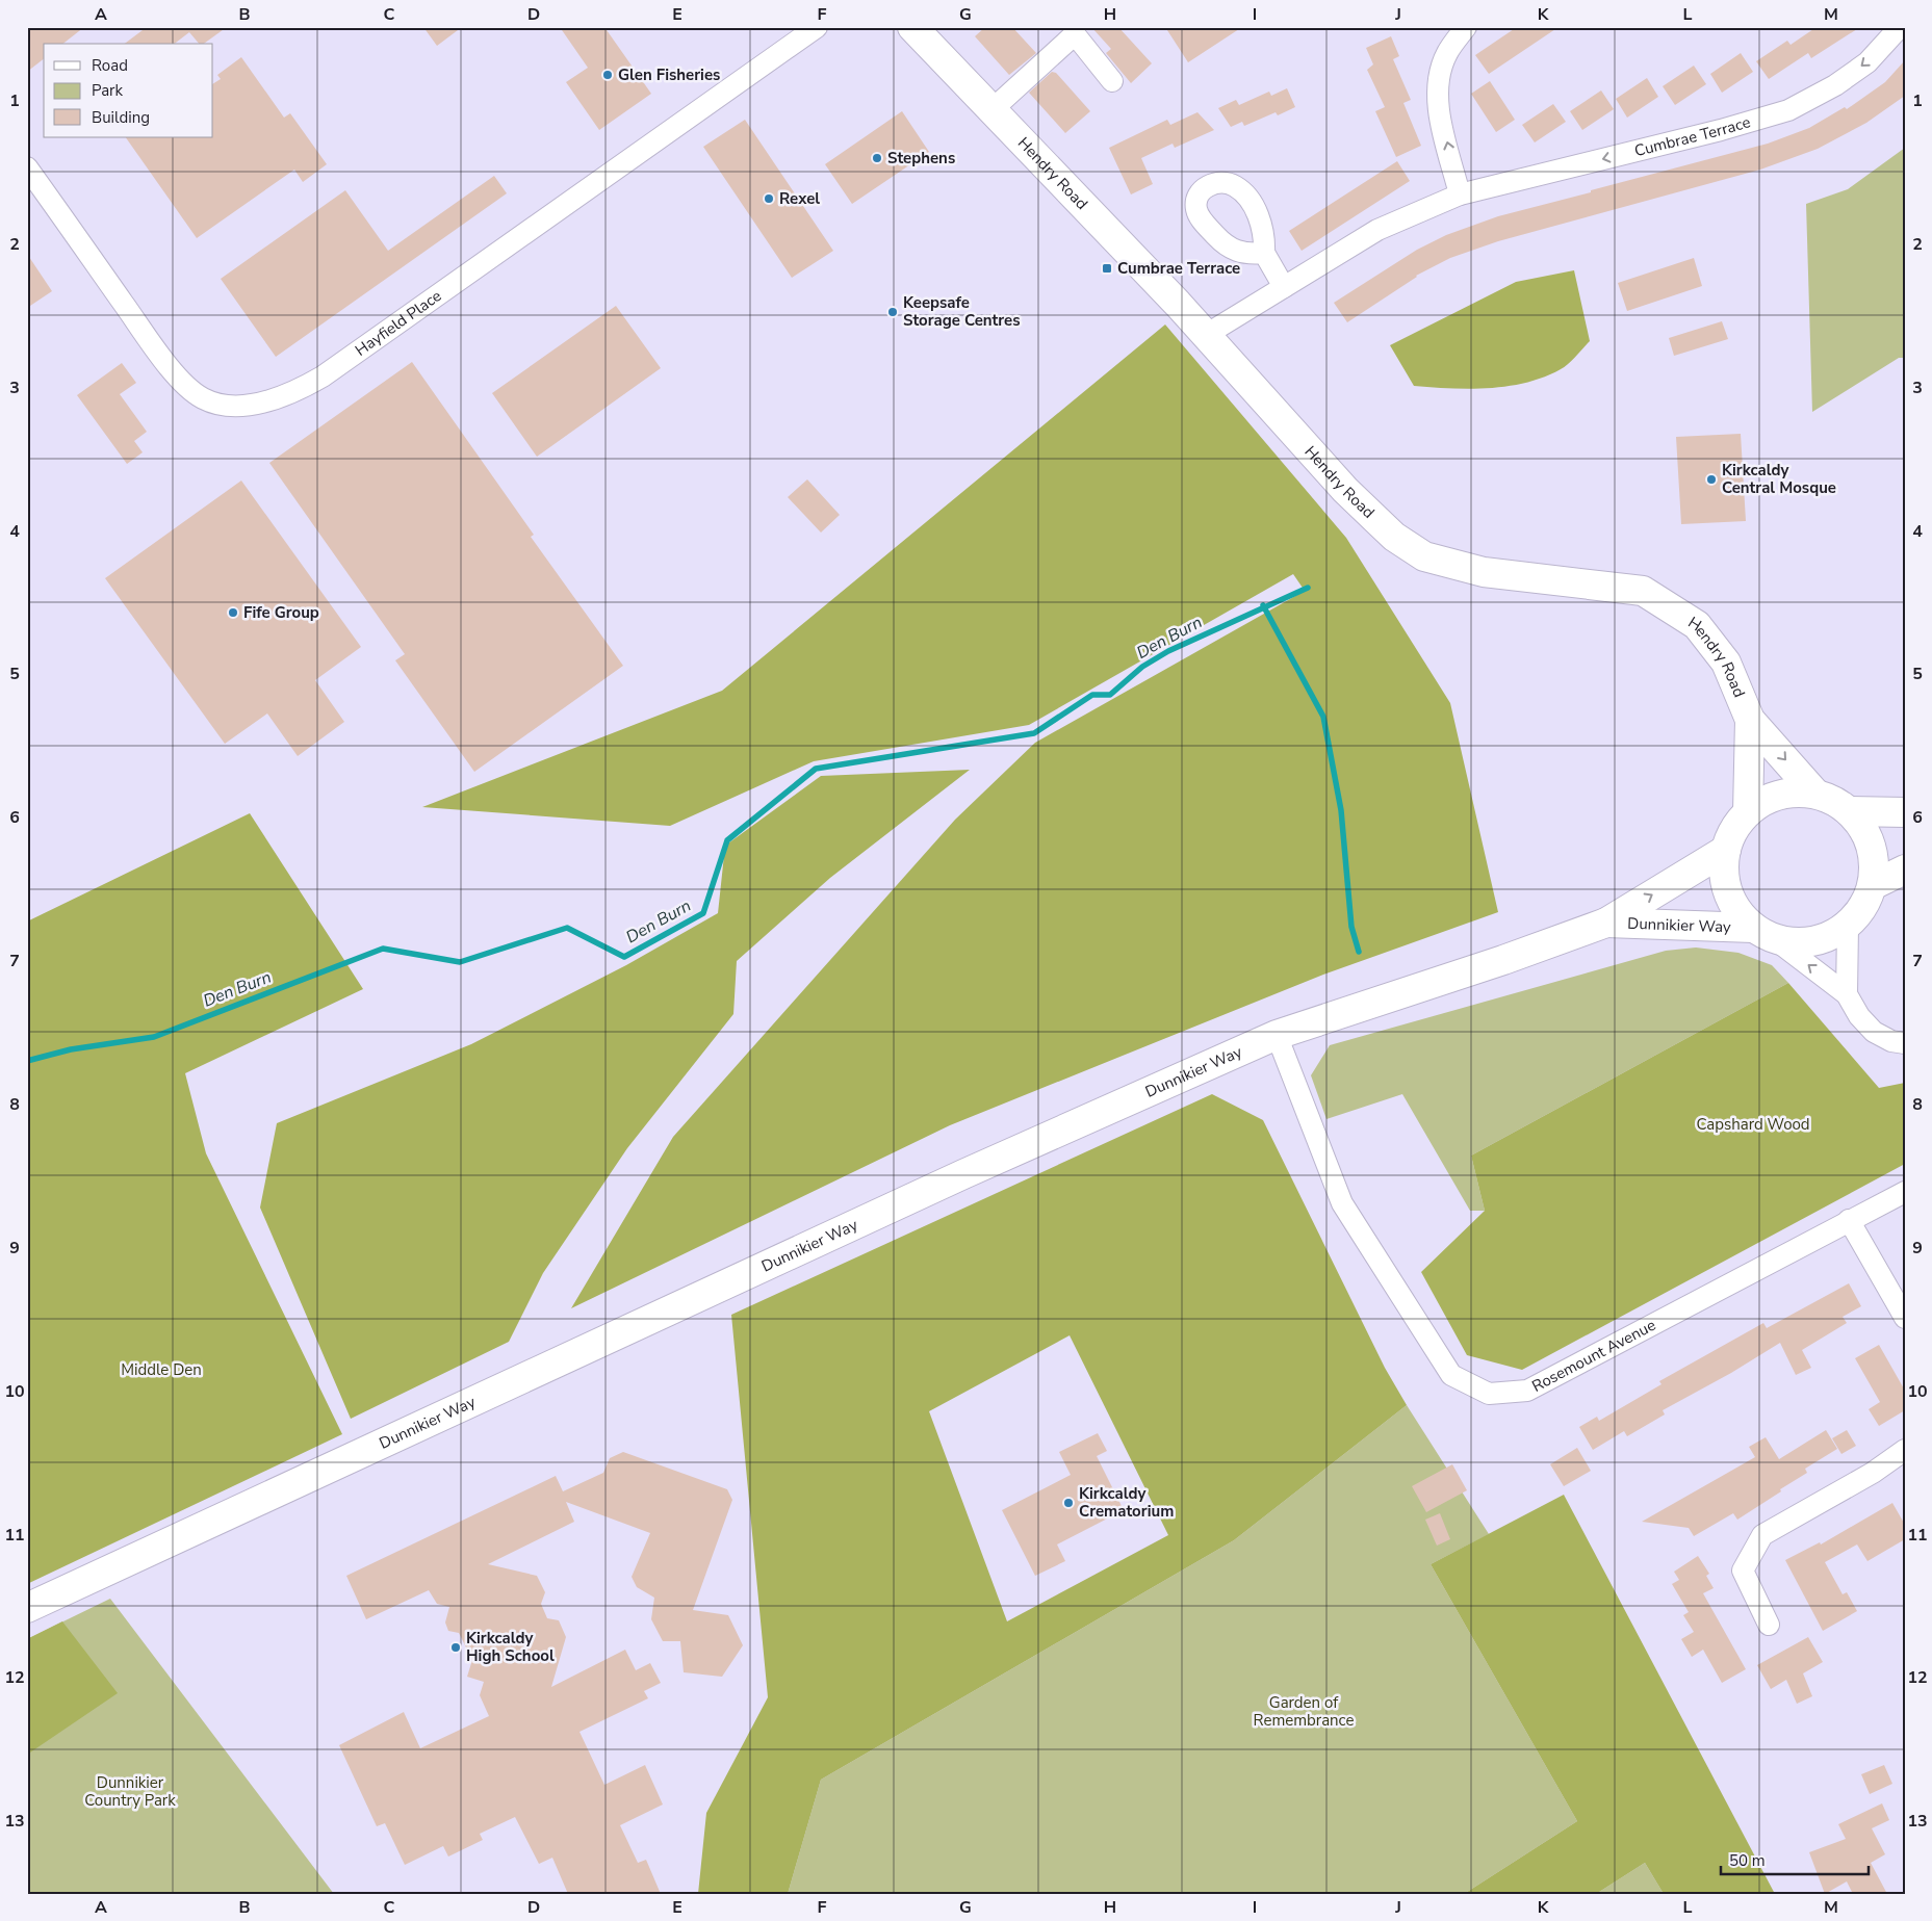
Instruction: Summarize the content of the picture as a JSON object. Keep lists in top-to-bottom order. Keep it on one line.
{"streets":{"main road":["Hendry Road","Dunnikier Way"],"street":["Cumbrae Terrace","Hayfield Place","Rosemount Avenue"]},"crossings":[["Cumbrae Terrace","Hendry Road"],["Hendry Road","Dunnikier Way"],["Dunnikier Way","Rosemount Avenue"]],"one_way":["Cumbrae Terrace"],"water":["Den Burn"],"parks":["Capshard Wood","Middle Den","Garden of Remembrance","Dunnikier Country Park"],"places":{"other":["Glen Fisheries","Stephens","Rexel","Keepsafe Storage Centres","Kirkcaldy Central Mosque","Fife Group","Kirkcaldy Crematorium","Kirkcaldy High School"],"transit":["Cumbrae Terrace"]},"legend":["Road","Park","Building"],"scale_bar":"50 m","grid":{"columns":["A","B","C","D","E","F","G","H","I","J","K","L","M"],"rows":["1","2","3","4","5","6","7","8","9","10","11","12","13"]}}
